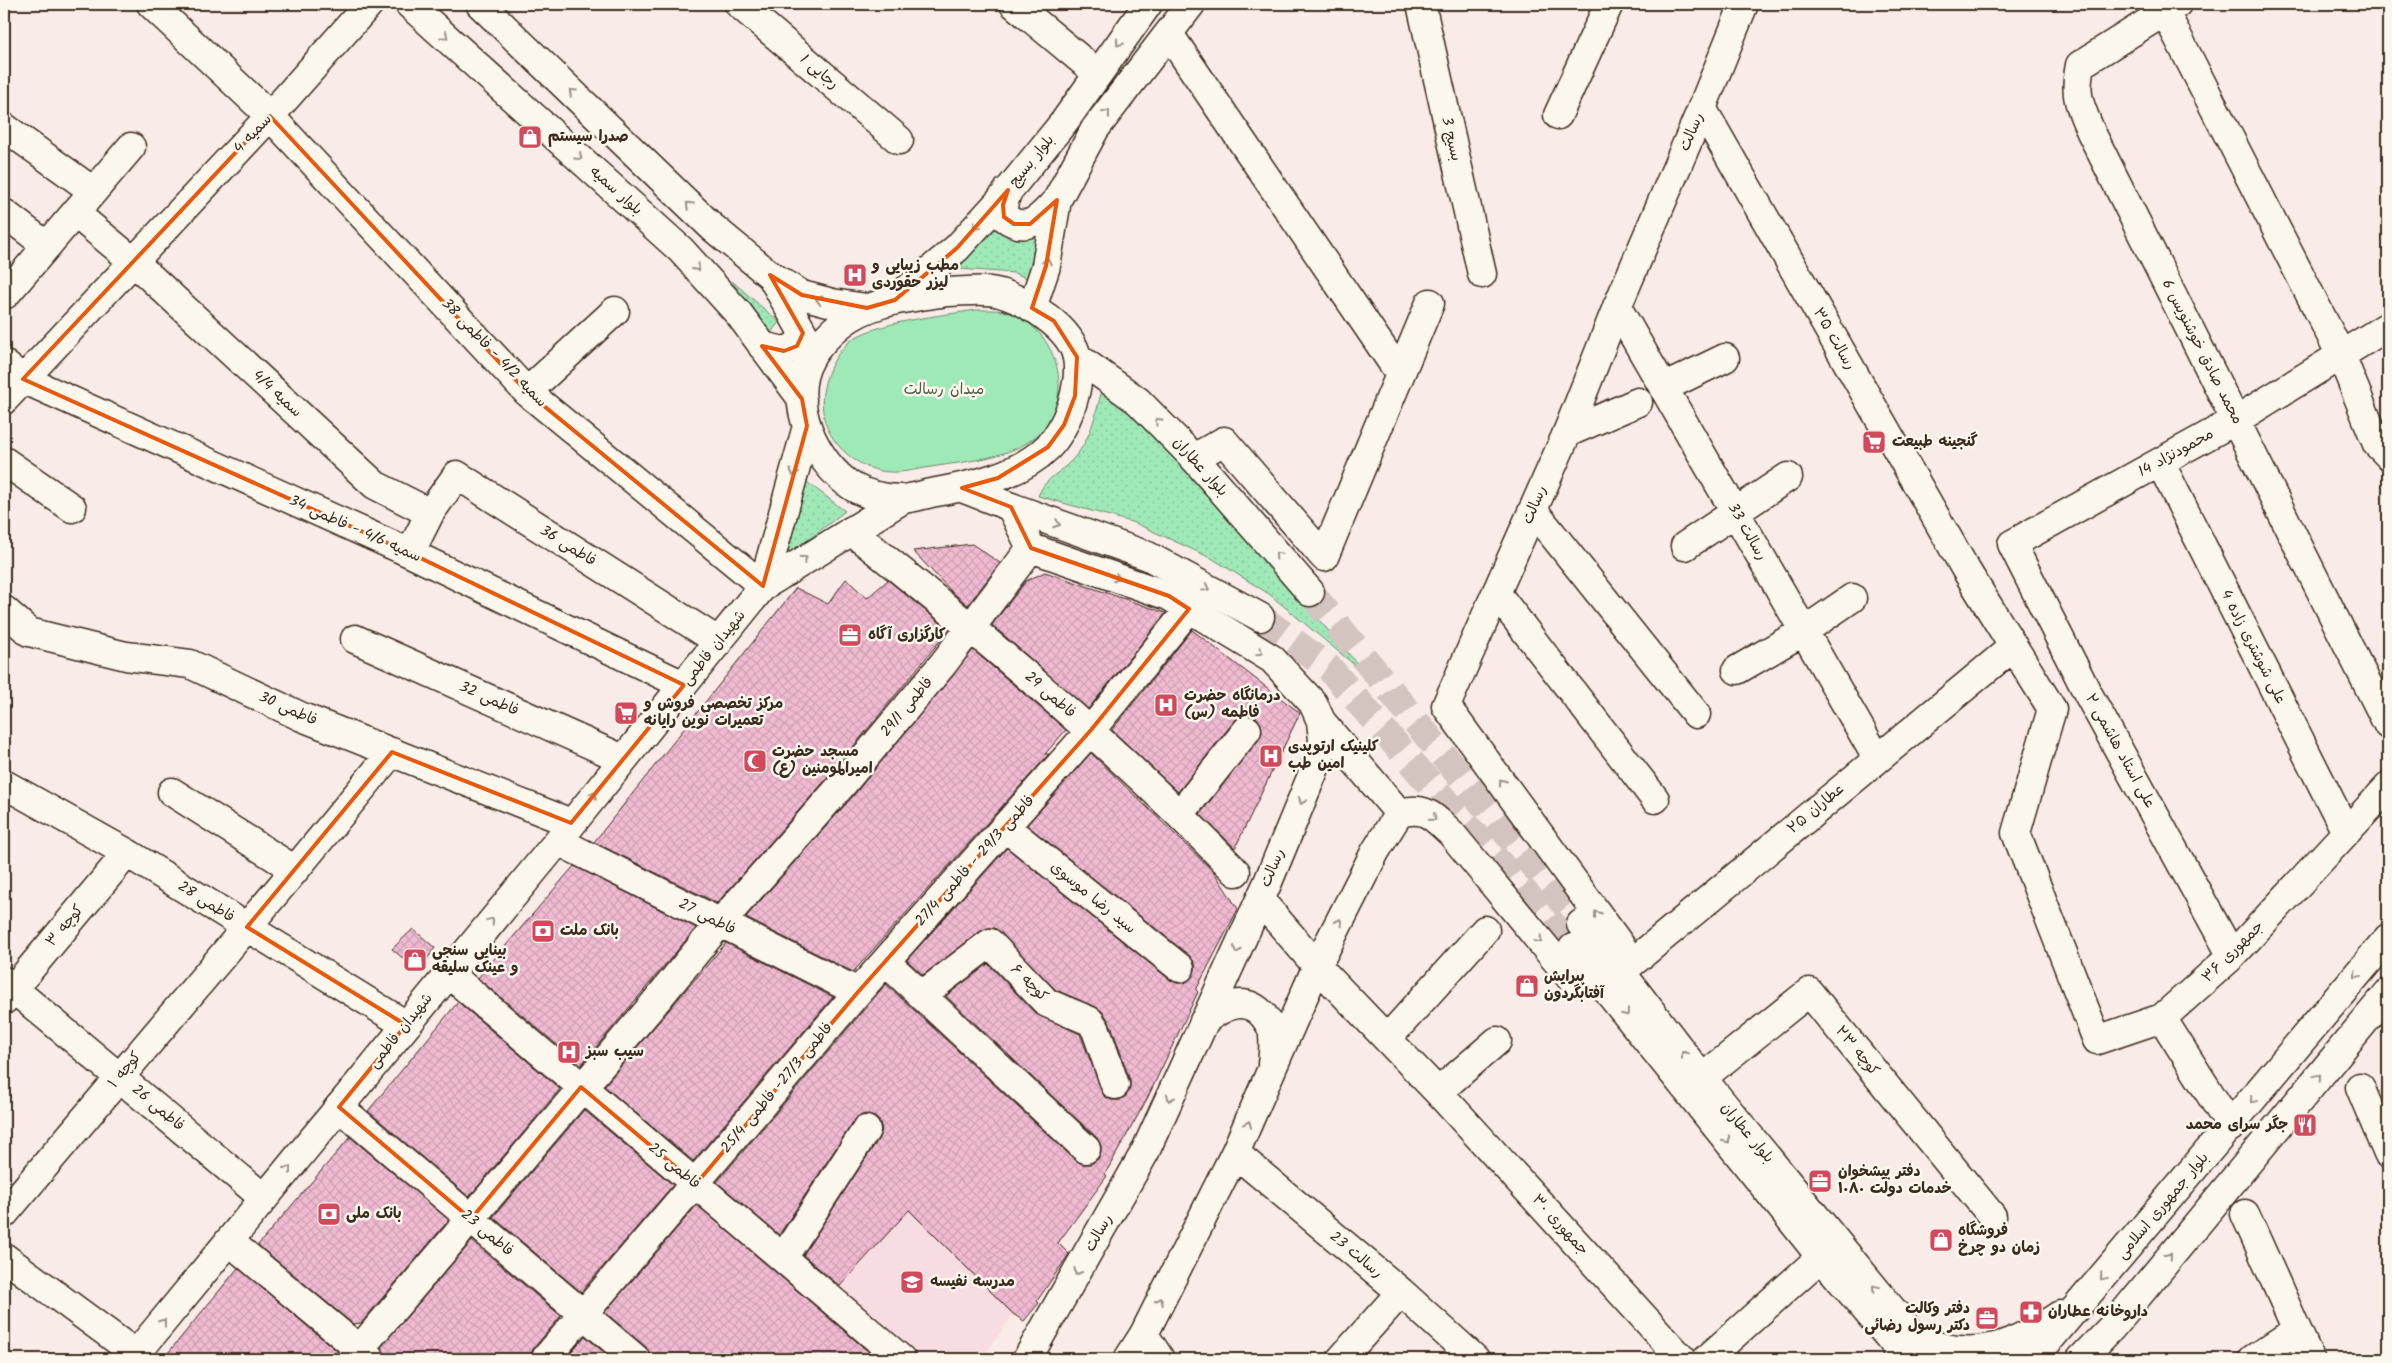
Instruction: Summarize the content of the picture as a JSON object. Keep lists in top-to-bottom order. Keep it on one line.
{"streets":{"street":["رجایی 1","رسالت","سمیه 4","بسیج 3","بلوار بسیج","بلوار سمیه","رسالت ۳۵","محمد صادق خوشنویس 6","سمیه 4/2 - فاطمی 38","سمیه 4/4","محمودنژاد 14","بلوار عطاران","سمیه 4/6 - فاطمی 34","رسالت 33","فاطمی 36","علی شوشتری زاده 4","شهیدان فاطمی","فاطمی 29","فاطمی 32","فاطمی 29/1","فاطمی 30","علی استاد هاشمی ۲","عطاران ۲۵","فاطمی 29/3 - فاطمی 27/4","سید رضا موسوی","فاطمی 28","فاطمی 27","کوچه ۳","جمهوری ۳۶","کوچه ۶","کوچه ۲۳","کوچه ۱","فاطمی 27/3- فاطمی 25/4","فاطمی 26","فاطمی 25","بلوار جمهوری اسلامی","جمهوری ۳۰","فاطمی 23","رسالت 23"]},"crossings":[["رسالت","رسالت ۳۵"],["رسالت","بلوار عطاران"],["رسالت","رسالت 33"],["رسالت","فاطمی 29/1"],["رسالت","عطاران ۲۵"],["رسالت","فاطمی 29/3 - فاطمی 27/4"],["رسالت","جمهوری ۳۰"],["سمیه 4","سمیه 4/2 - فاطمی 38"],["سمیه 4","سمیه 4/4"],["سمیه 4","سمیه 4/6 - فاطمی 34"],["رسالت ۳۵","عطاران ۲۵"],["محمد صادق خوشنویس 6","محمودنژاد 14"],["سمیه 4/2 - فاطمی 38","شهیدان فاطمی"],["سمیه 4/4","فاطمی 36"],["محمودنژاد 14","علی شوشتری زاده 4"],["محمودنژاد 14","علی استاد هاشمی ۲"],["بلوار عطاران","عطاران ۲۵"],["بلوار عطاران","کوچه ۲۳"],["سمیه 4/6 - فاطمی 34","شهیدان فاطمی"],["رسالت 33","عطاران ۲۵"],["فاطمی 36","شهیدان فاطمی"],["علی شوشتری زاده 4","جمهوری ۳۶"],["شهیدان فاطمی","فاطمی 32"],["شهیدان فاطمی","فاطمی 30"],["شهیدان فاطمی","فاطمی 28"],["شهیدان فاطمی","فاطمی 27"],["شهیدان فاطمی","فاطمی 26"],["شهیدان فاطمی","فاطمی 25"],["شهیدان فاطمی","فاطمی 23"],["فاطمی 29","فاطمی 29/1"],["فاطمی 29","فاطمی 29/3 - فاطمی 27/4"],["فاطمی 29/1","فاطمی 27"],["فاطمی 29/1","فاطمی 25"],["فاطمی 29/1","فاطمی 23"],["فاطمی 30","فاطمی 27"],["فاطمی 30","کوچه ۱"],["علی استاد هاشمی ۲","جمهوری ۳۶"],["فاطمی 29/3 - فاطمی 27/4","سید رضا موسوی"],["فاطمی 29/3 - فاطمی 27/4","فاطمی 27"],["فاطمی 29/3 - فاطمی 27/4","فاطمی 27/3- فاطمی 25/4"],["فاطمی 28","کوچه ۳"],["فاطمی 28","کوچه ۱"],["فاطمی 27","فاطمی 27/3- فاطمی 25/4"],["کوچه ۳","فاطمی 26"],["کوچه ۱","فاطمی 26"],["فاطمی 27/3- فاطمی 25/4","فاطمی 25"],["فاطمی 27/3- فاطمی 25/4","فاطمی 23"]],"one_way":["شهیدان فاطمی"],"parks":["میدان رسالت"],"places":{"shop":["صدرا سیستم","بینایی سنجی و عینک سلیقه","پیرایش آفتابگردون","فروشگاه زمان دو چرخ"],"hospital":["مطب زیبایی و لیزر حقوردی","درمانگاه حضرت فاطمه (س)","کلینیک ارتوپدی امین طب","سیب سبز"],"supermarket":["گنجینه طبیعت","مرکز تخصصی فروش و تعمیرات نوین رایانه"],"office":["کارگزاری آگاه","دفتر پیشخوان خدمات دولت ۱۰۸۰","دفتر وکالت دکتر رسول رضائی"],"mosque":["مسجد حضرت امیرالمومنین (ع)"],"bank":["بانک ملت","بانک ملی"],"restaurant":["جگر سرای محمد"],"school or university":["مدرسه نفیسه"],"pharmacy":["داروخانه عطاران"]}}
